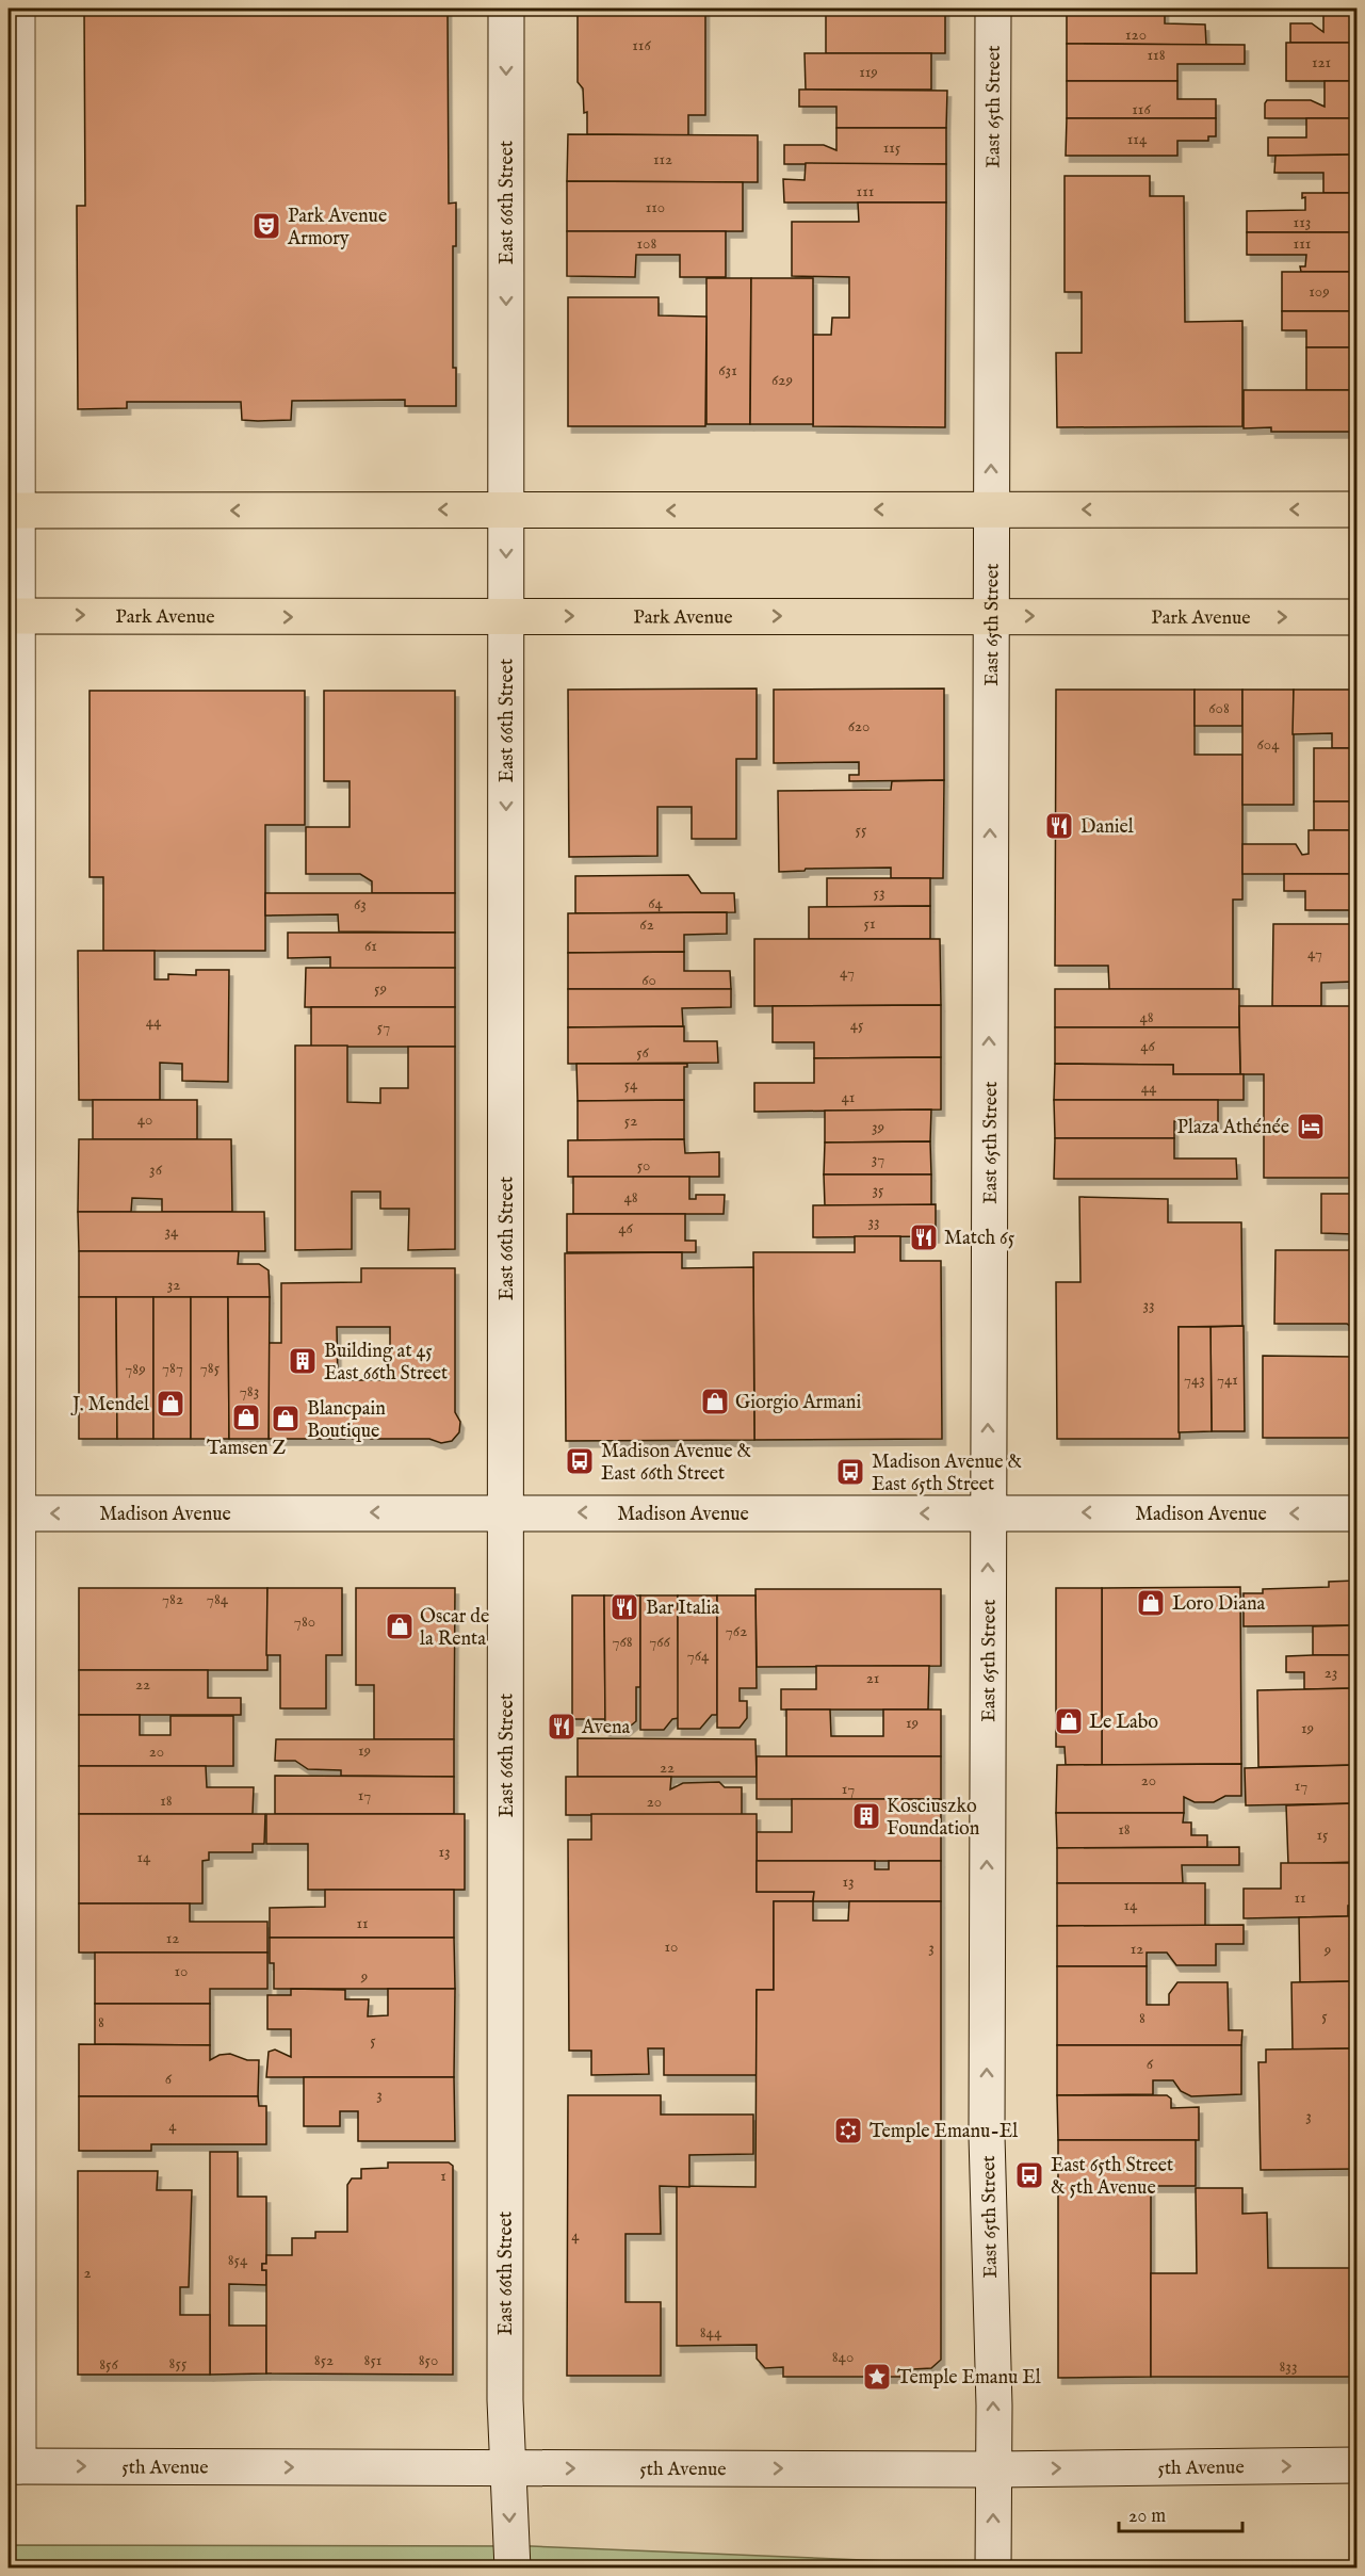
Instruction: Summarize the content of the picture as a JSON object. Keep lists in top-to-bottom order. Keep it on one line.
{"streets":{"main road":["East 65th Street","East 66th Street","Park Avenue","Madison Avenue","5th Avenue"]},"crossings":[["East 65th Street","Park Avenue"],["East 65th Street","Madison Avenue"],["East 65th Street","5th Avenue"],["East 66th Street","Park Avenue"],["East 66th Street","Madison Avenue"],["East 66th Street","5th Avenue"]],"one_way":["East 65th Street","East 66th Street","Madison Avenue","5th Avenue"],"places":{"theatre":["Park Avenue Armory"],"restaurant":["Daniel","Match 65","Bar Italia","Avena"],"hotel":["Plaza Athénée"],"building":["Building at 45 East 66th Street","Kosciuszko Foundation"],"shop":["Giorgio Armani","J. Mendel","Tamsen Z","Blancpain Boutique","Loro Diana","Oscar de la Renta","Le Labo"],"bus stop":["Madison Avenue & East 66th Street","Madison Avenue & East 65th Street","East 65th Street & 5th Avenue"],"synagogue":["Temple Emanu-El"],"place":["Temple Emanu El"]},"house_numbers":["120","116","118","121","119","116","114","115","112","111","110","113","108","111","109","631","629","608","620","604","55","53","64","63","51","62","61","47","47","60","59","48","44","45","57","46","56","54","44","41","40","52","39","37","50","36","35","48","33","46","34","32","33","787","785","789","743","741","783","782","784","780","762","768","766","764","23","21","22","19","19","19","20","22","20","17","17","17","18","20","18","15","13","14","13","11","14","11","12","10","3","12","9","10","9","5","8","8","5","6","6","3","3","4","1","4","854","2","844","840","852","851","850","855","856","833"],"scale_bar":"20 m"}
